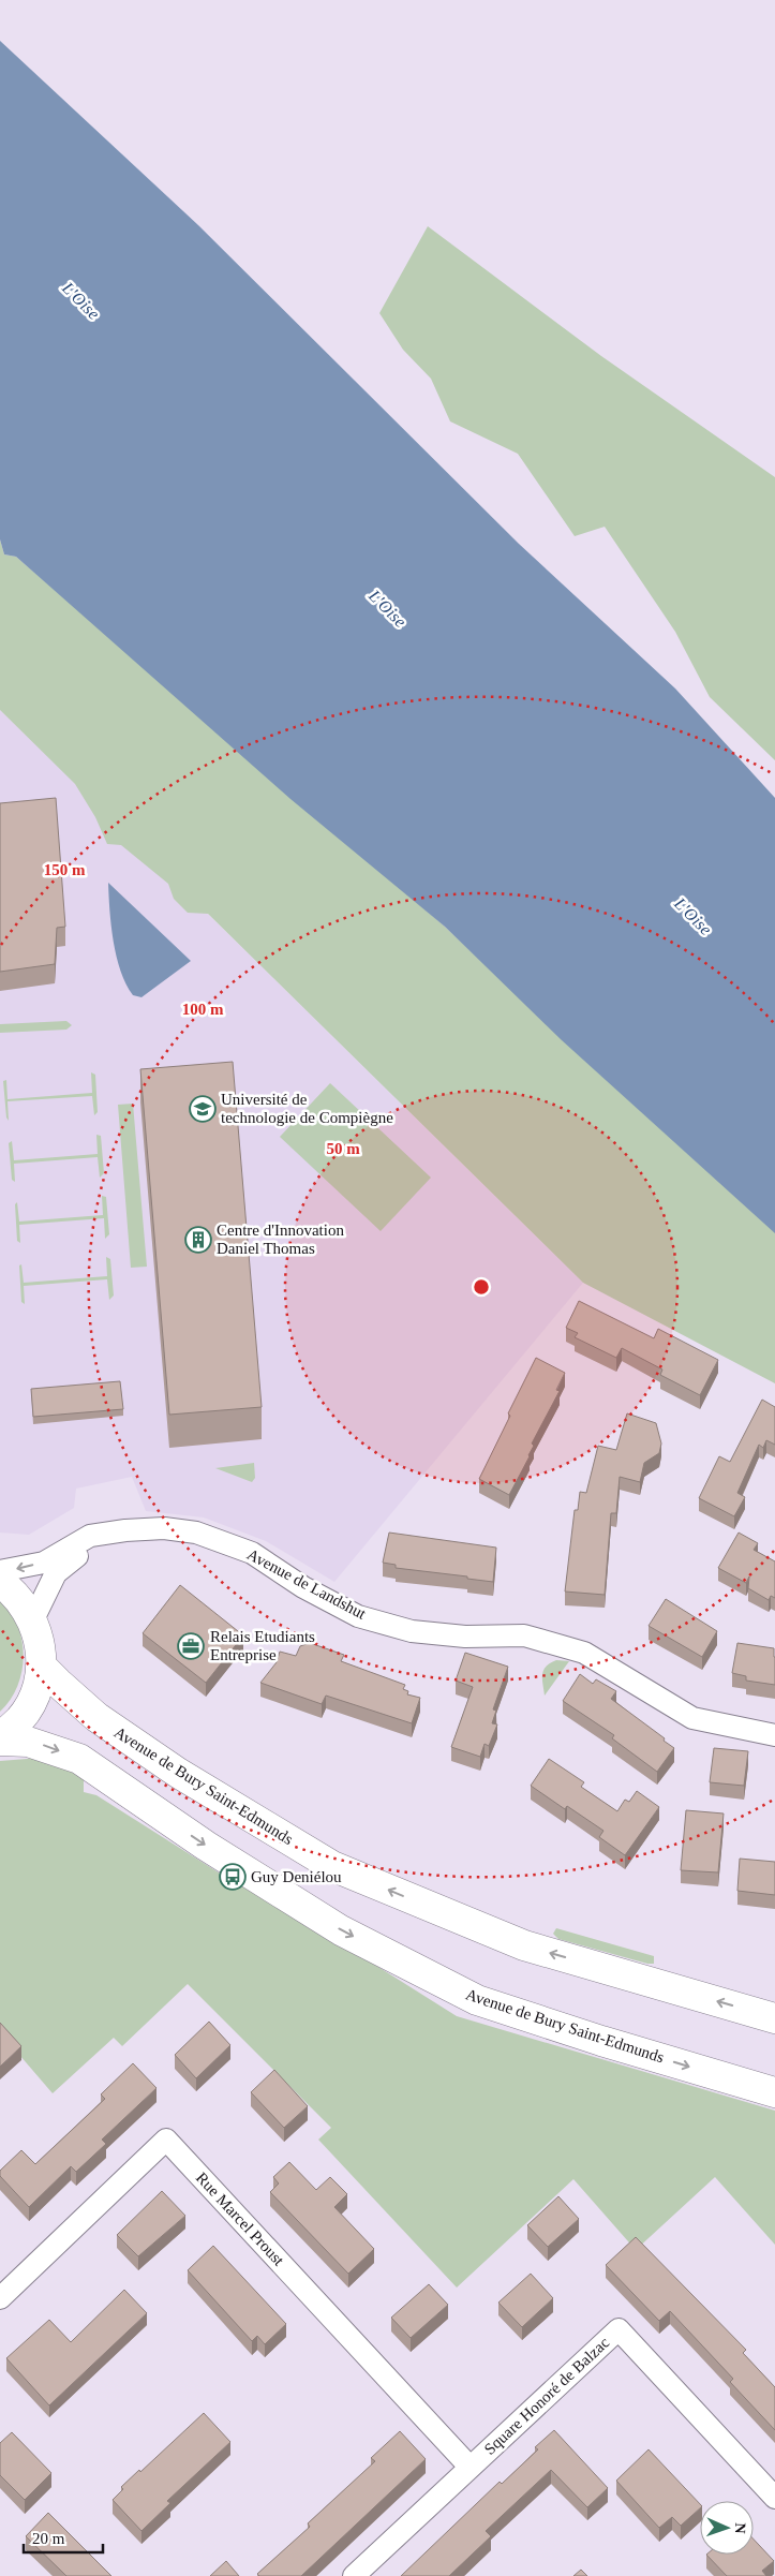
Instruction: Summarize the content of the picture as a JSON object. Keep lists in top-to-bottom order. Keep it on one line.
{"streets":{"main road":["Avenue de Bury Saint-Edmunds"],"street":["Avenue de Landshut","Rue Marcel Proust","Square Honoré de Balzac"]},"crossings":[["Rue Marcel Proust","Square Honoré de Balzac"]],"water":["L'Oise"],"places":{"school or university":["Université de technologie de Compiègne"],"building":["Centre d'Innovation Daniel Thomas"],"office":["Relais Etudiants Entreprise"],"bus stop":["Guy Deniélou"]},"scale_bar":"20 m","north":"right","rings":["150 m","100 m","50 m"]}
